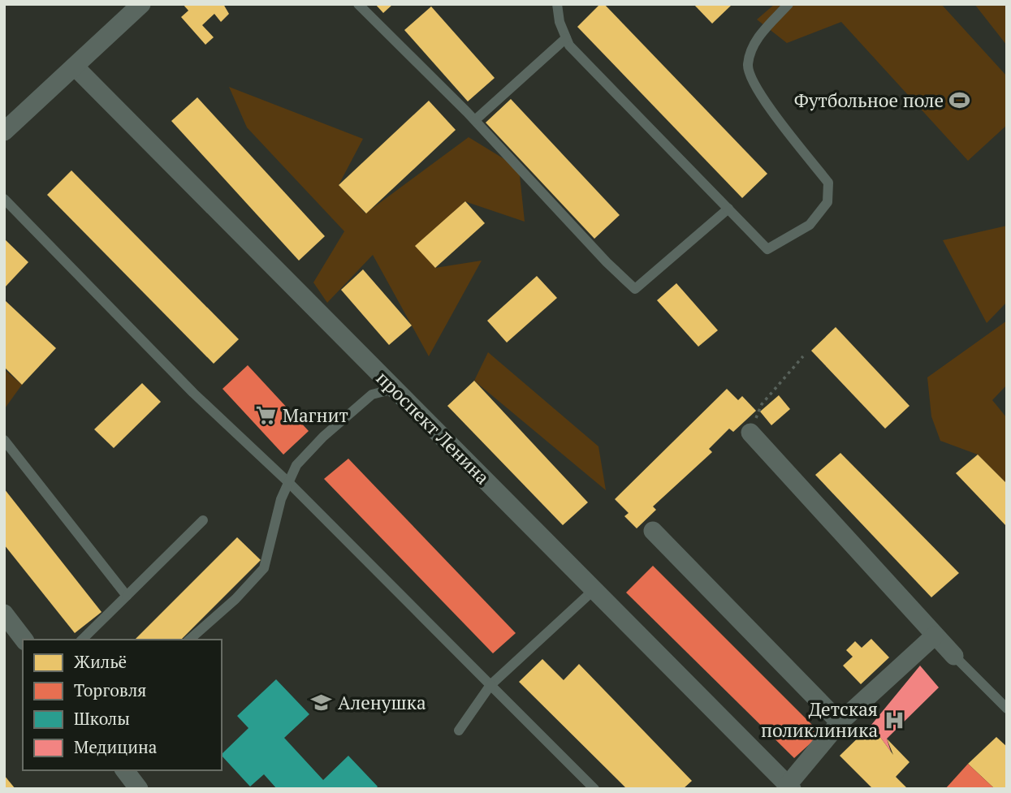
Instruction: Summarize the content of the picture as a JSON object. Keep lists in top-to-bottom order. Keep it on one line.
{"streets":{"street":["проспект Ленина"]},"places":{"sports":["Футбольное поле"],"supermarket":["Магнит"],"school or university":["Аленушка"],"hospital":["Детская поликлиника"]},"legend":["Жильё","Торговля","Школы","Медицина"]}
